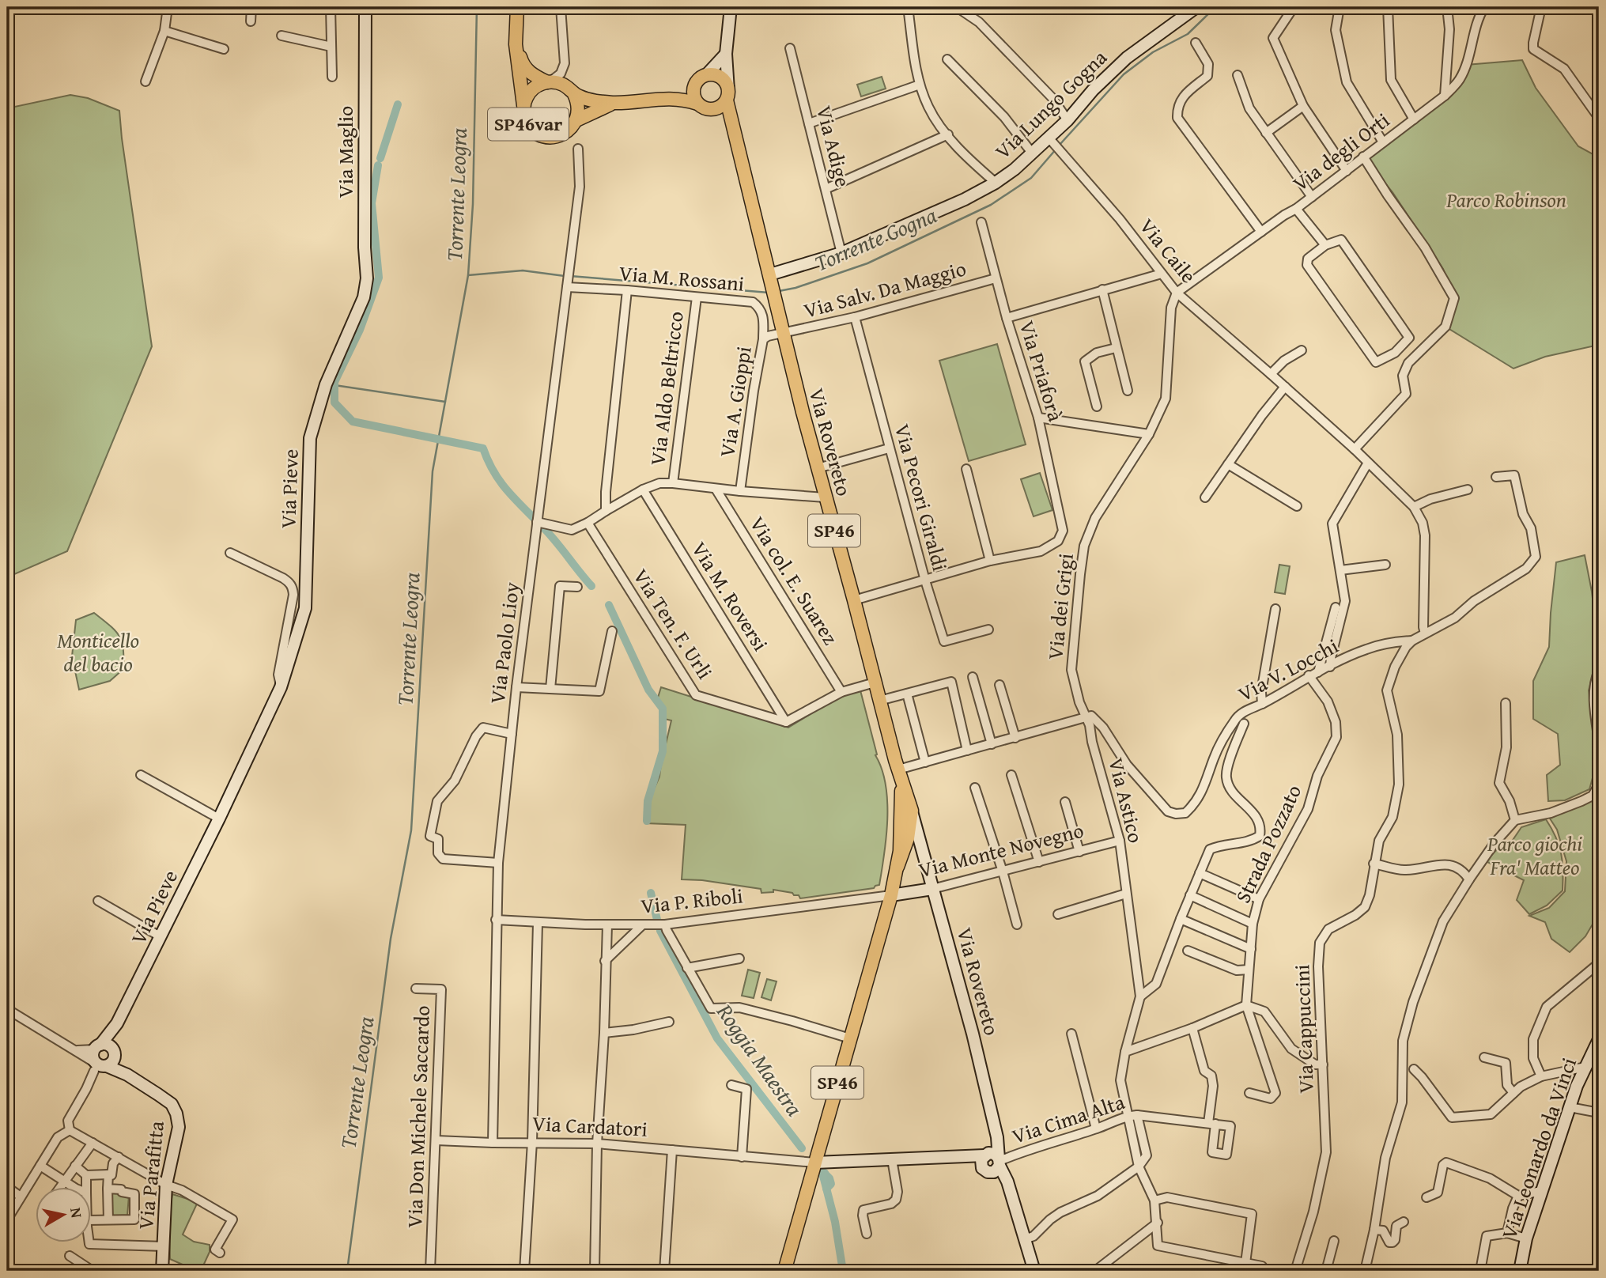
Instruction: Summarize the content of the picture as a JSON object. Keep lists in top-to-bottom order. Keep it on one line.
{"streets":{"main road":["SP46var","Via Rovereto","SP46"],"street":["Via Lungo Gogna","Via Adige","Via Maglio","Via degli Orti","Via Caile","Via M. Rossani","Via Salv. Da Maggio","Via Priaforà","Via Aldo Beltricco","Via A. Gioppi","Via Pieve","Via Pecori Giraldi","Via col. E. Suarez","Via M. Roversi","Via dei Grigi","Via Ten. F. Urli","Via Paolo Lioy","Via V. Locchi","Via Astico","Strada Pozzato","Via Monte Novegno","Via P. Riboli","Via Cappuccini","Via Don Michele Saccardo","Via Cima Alta","Via Cardatori","Via Leonardo da Vinci","Via Parafitta"]},"crossings":[["Via Lungo Gogna","Via Adige"],["Via Lungo Gogna","Via Caile"],["Via Lungo Gogna","Via Rovereto"],["Via Lungo Gogna","SP46"],["SP46var","SP46"],["Via Maglio","Via Pieve"],["Via degli Orti","Via Caile"],["Via degli Orti","Via dei Grigi"],["Via Caile","Via dei Grigi"],["Via Caile","Via Cappuccini"],["Via M. Rossani","Via Aldo Beltricco"],["Via M. Rossani","Via A. Gioppi"],["Via M. Rossani","Via Paolo Lioy"],["Via Salv. Da Maggio","Via Priaforà"],["Via Salv. Da Maggio","Via A. Gioppi"],["Via Salv. Da Maggio","Via Rovereto"],["Via Salv. Da Maggio","Via Pecori Giraldi"],["Via A. Gioppi","Via Rovereto"],["Via Rovereto","SP46"],["Via Rovereto","Via Monte Novegno"],["Via Rovereto","Via Cima Alta"],["Via Rovereto","Via Cardatori"],["Via Pieve","Via Parafitta"],["SP46","Via Monte Novegno"],["SP46","Via P. Riboli"],["SP46","Via Cardatori"],["Via M. Roversi","Via Ten. F. Urli"],["Via dei Grigi","Via V. Locchi"],["Via dei Grigi","Via Astico"],["Via Paolo Lioy","Via P. Riboli"],["Via Paolo Lioy","Via Cardatori"],["Via V. Locchi","Via Astico"],["Via V. Locchi","Strada Pozzato"],["Via V. Locchi","Via Cappuccini"],["Via Astico","Via Monte Novegno"],["Via Astico","Via Cima Alta"],["Via Monte Novegno","Via P. Riboli"],["Via Don Michele Saccardo","Via Cardatori"],["Via Cima Alta","Via Cardatori"]],"water":["Torrente Leogra","Torrente Gogna","Roggia Maestra"],"parks":["Parco Robinson","Monticello del bacio","Parco giochi Fra' Matteo"],"north":"right"}
